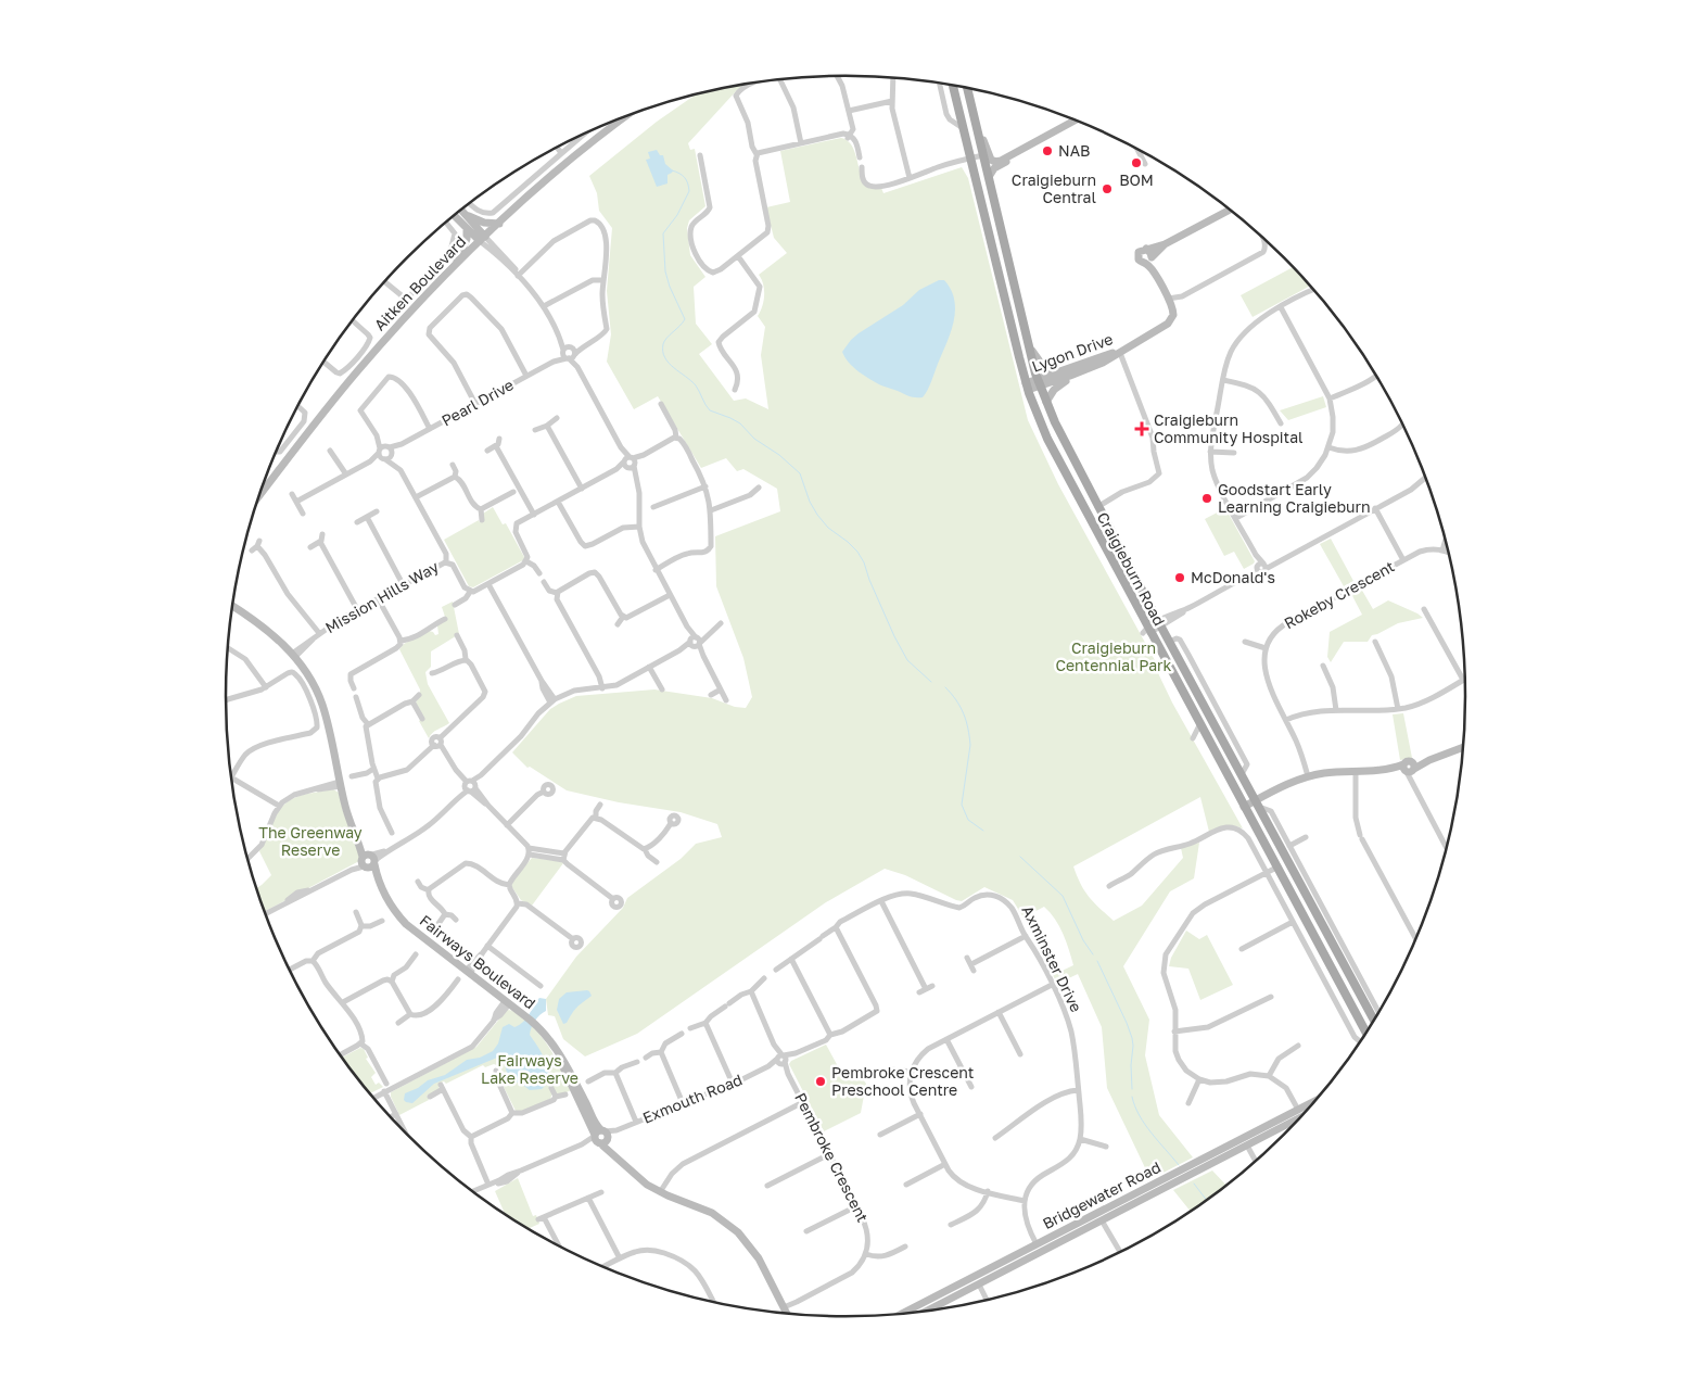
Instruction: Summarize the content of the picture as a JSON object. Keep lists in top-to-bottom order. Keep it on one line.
{"streets":{"main road":["Craigieburn Road"],"street":["Aitken Boulevard","Lygon Drive","Pearl Drive","Rokeby Crescent","Mission Hills Way","Axminster Drive","Fairways Boulevard","Exmouth Road","Pembroke Crescent","Bridgewater Road"]},"crossings":[["Lygon Drive","Craigieburn Road"],["Mission Hills Way","Fairways Boulevard"],["Axminster Drive","Exmouth Road"],["Fairways Boulevard","Exmouth Road"],["Exmouth Road","Pembroke Crescent"]],"parks":["Craigieburn Centennial Park","The Greenway Reserve","Fairways Lake Reserve"],"places":{"other":["NAB","BOM","Craigieburn Central","Goodstart Early Learning Craigieburn","McDonald's","Pembroke Crescent Preschool Centre"],"health":["Craigieburn Community Hospital"]}}
